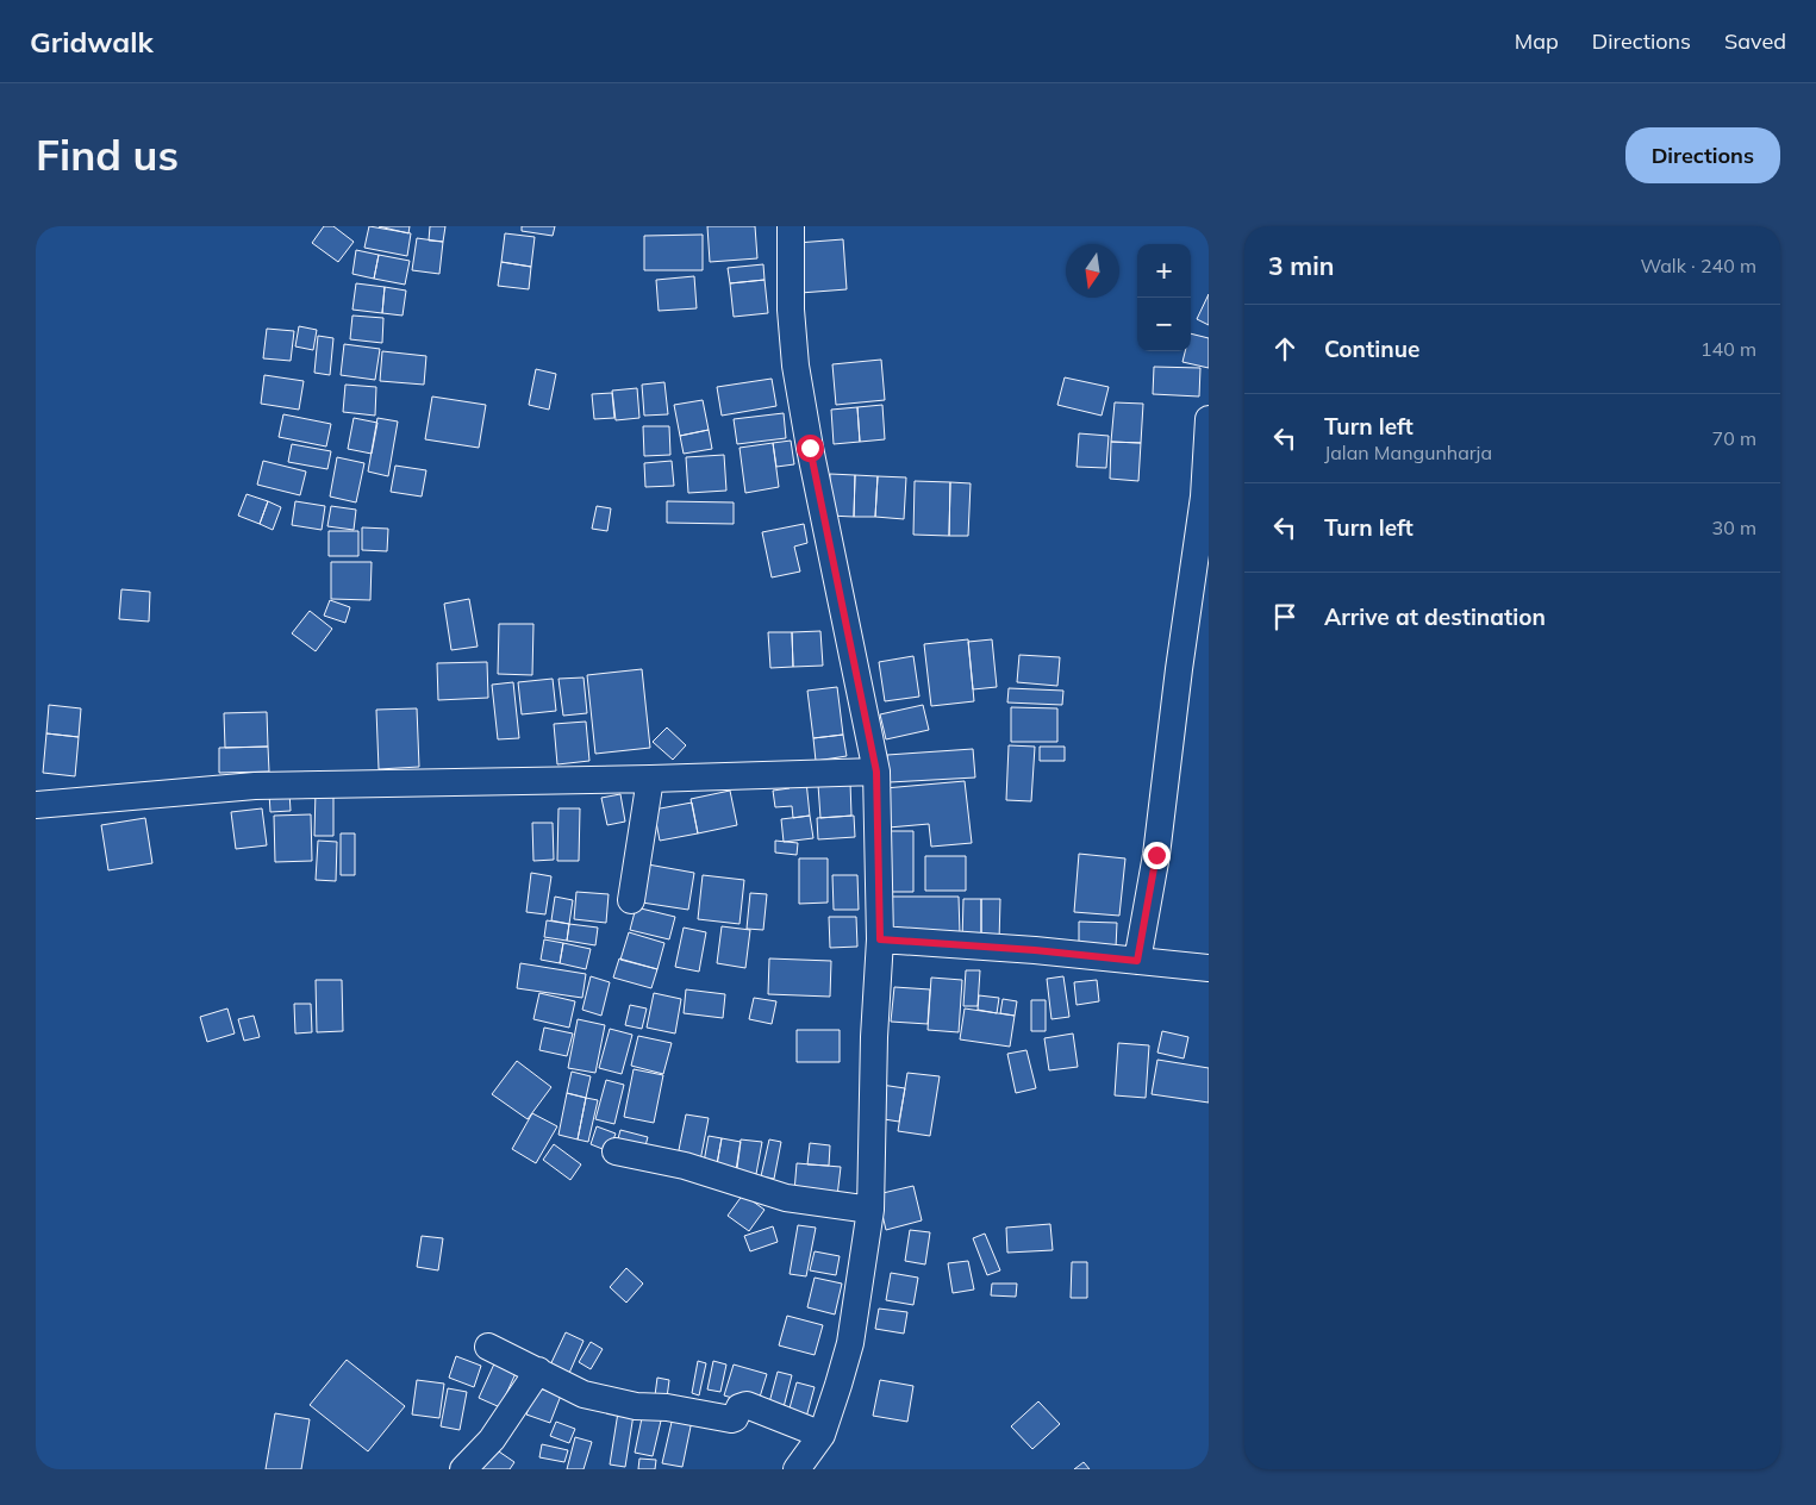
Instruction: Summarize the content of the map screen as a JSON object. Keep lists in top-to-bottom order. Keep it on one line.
{"north":"bottom","page":{"header":"Gridwalk","nav":["Map","Directions","Saved"],"buttons":"Directions","title":"Find us","heading":["3 min","Walk · 240 m"],"map_buttons":["+","−"],"list":[["Continue","140 m"],["Turn left","Jalan Mangunharja","70 m"],["Turn left","30 m"],"Arrive at destination"]}}
